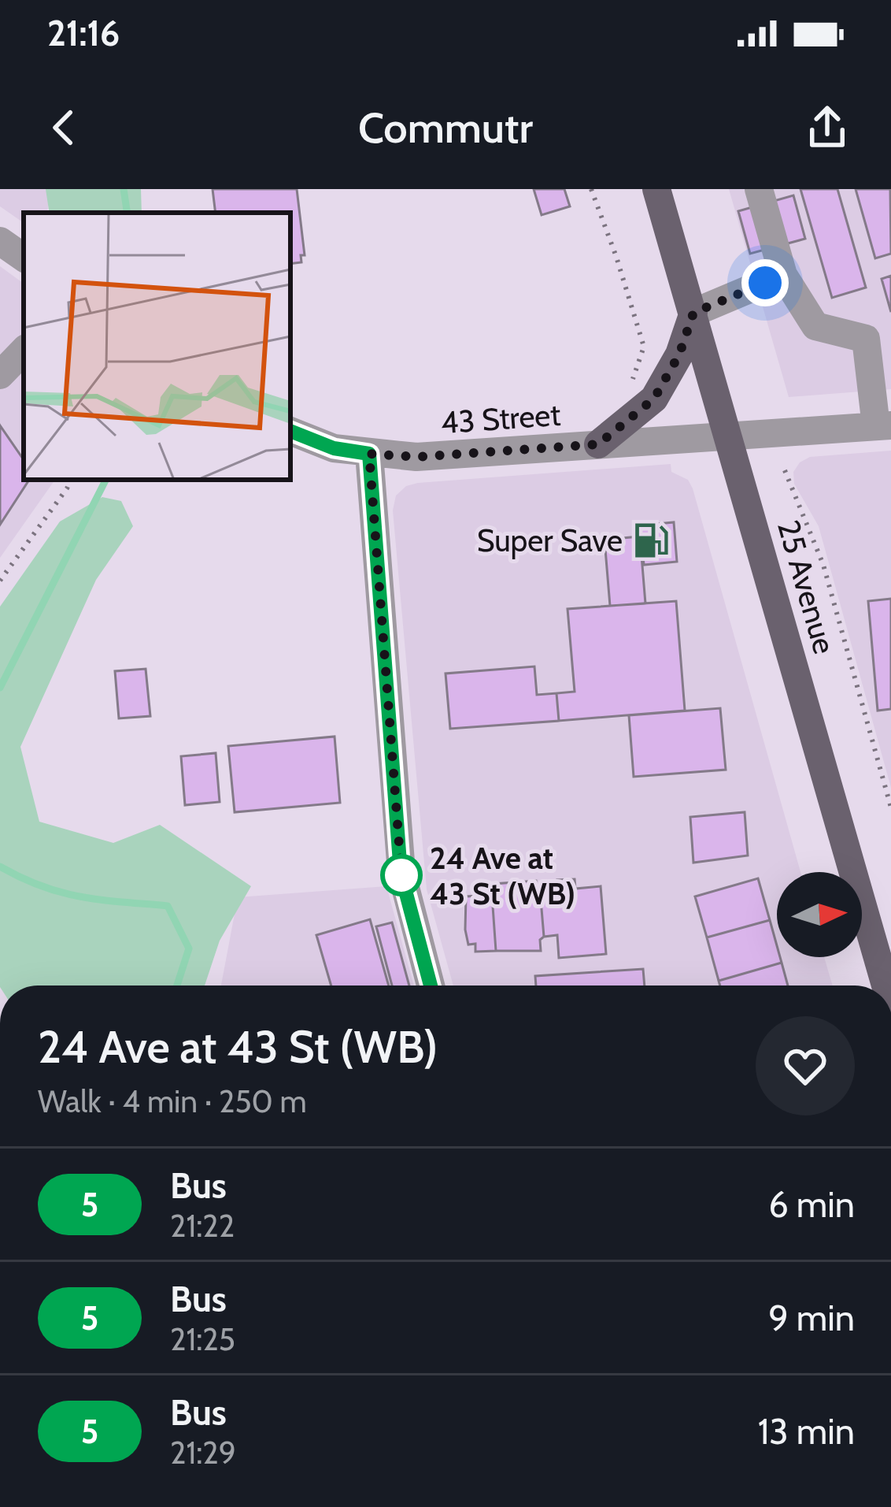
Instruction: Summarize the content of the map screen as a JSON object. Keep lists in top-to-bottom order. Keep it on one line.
{"streets":{"main road":["25 Avenue"],"street":["43 Street"]},"crossings":[["43 Street","25 Avenue"]],"places":{"fuel station":["Super Save"],"other":["24 Ave at 43 St (WB)"]},"lines":["bus line 5"],"north":"right","page":{"status":"21:16","header":"Commutr","heading":["24 Ave at 43 St (WB)","Walk · 4 min · 250 m"],"list":[{"mark":"5","name":"Bus","note":"21:22","value":"6 min"},{"mark":"5","name":"Bus","note":"21:25","value":"9 min"},{"mark":"5","name":"Bus","note":"21:29","value":"13 min"}]}}
